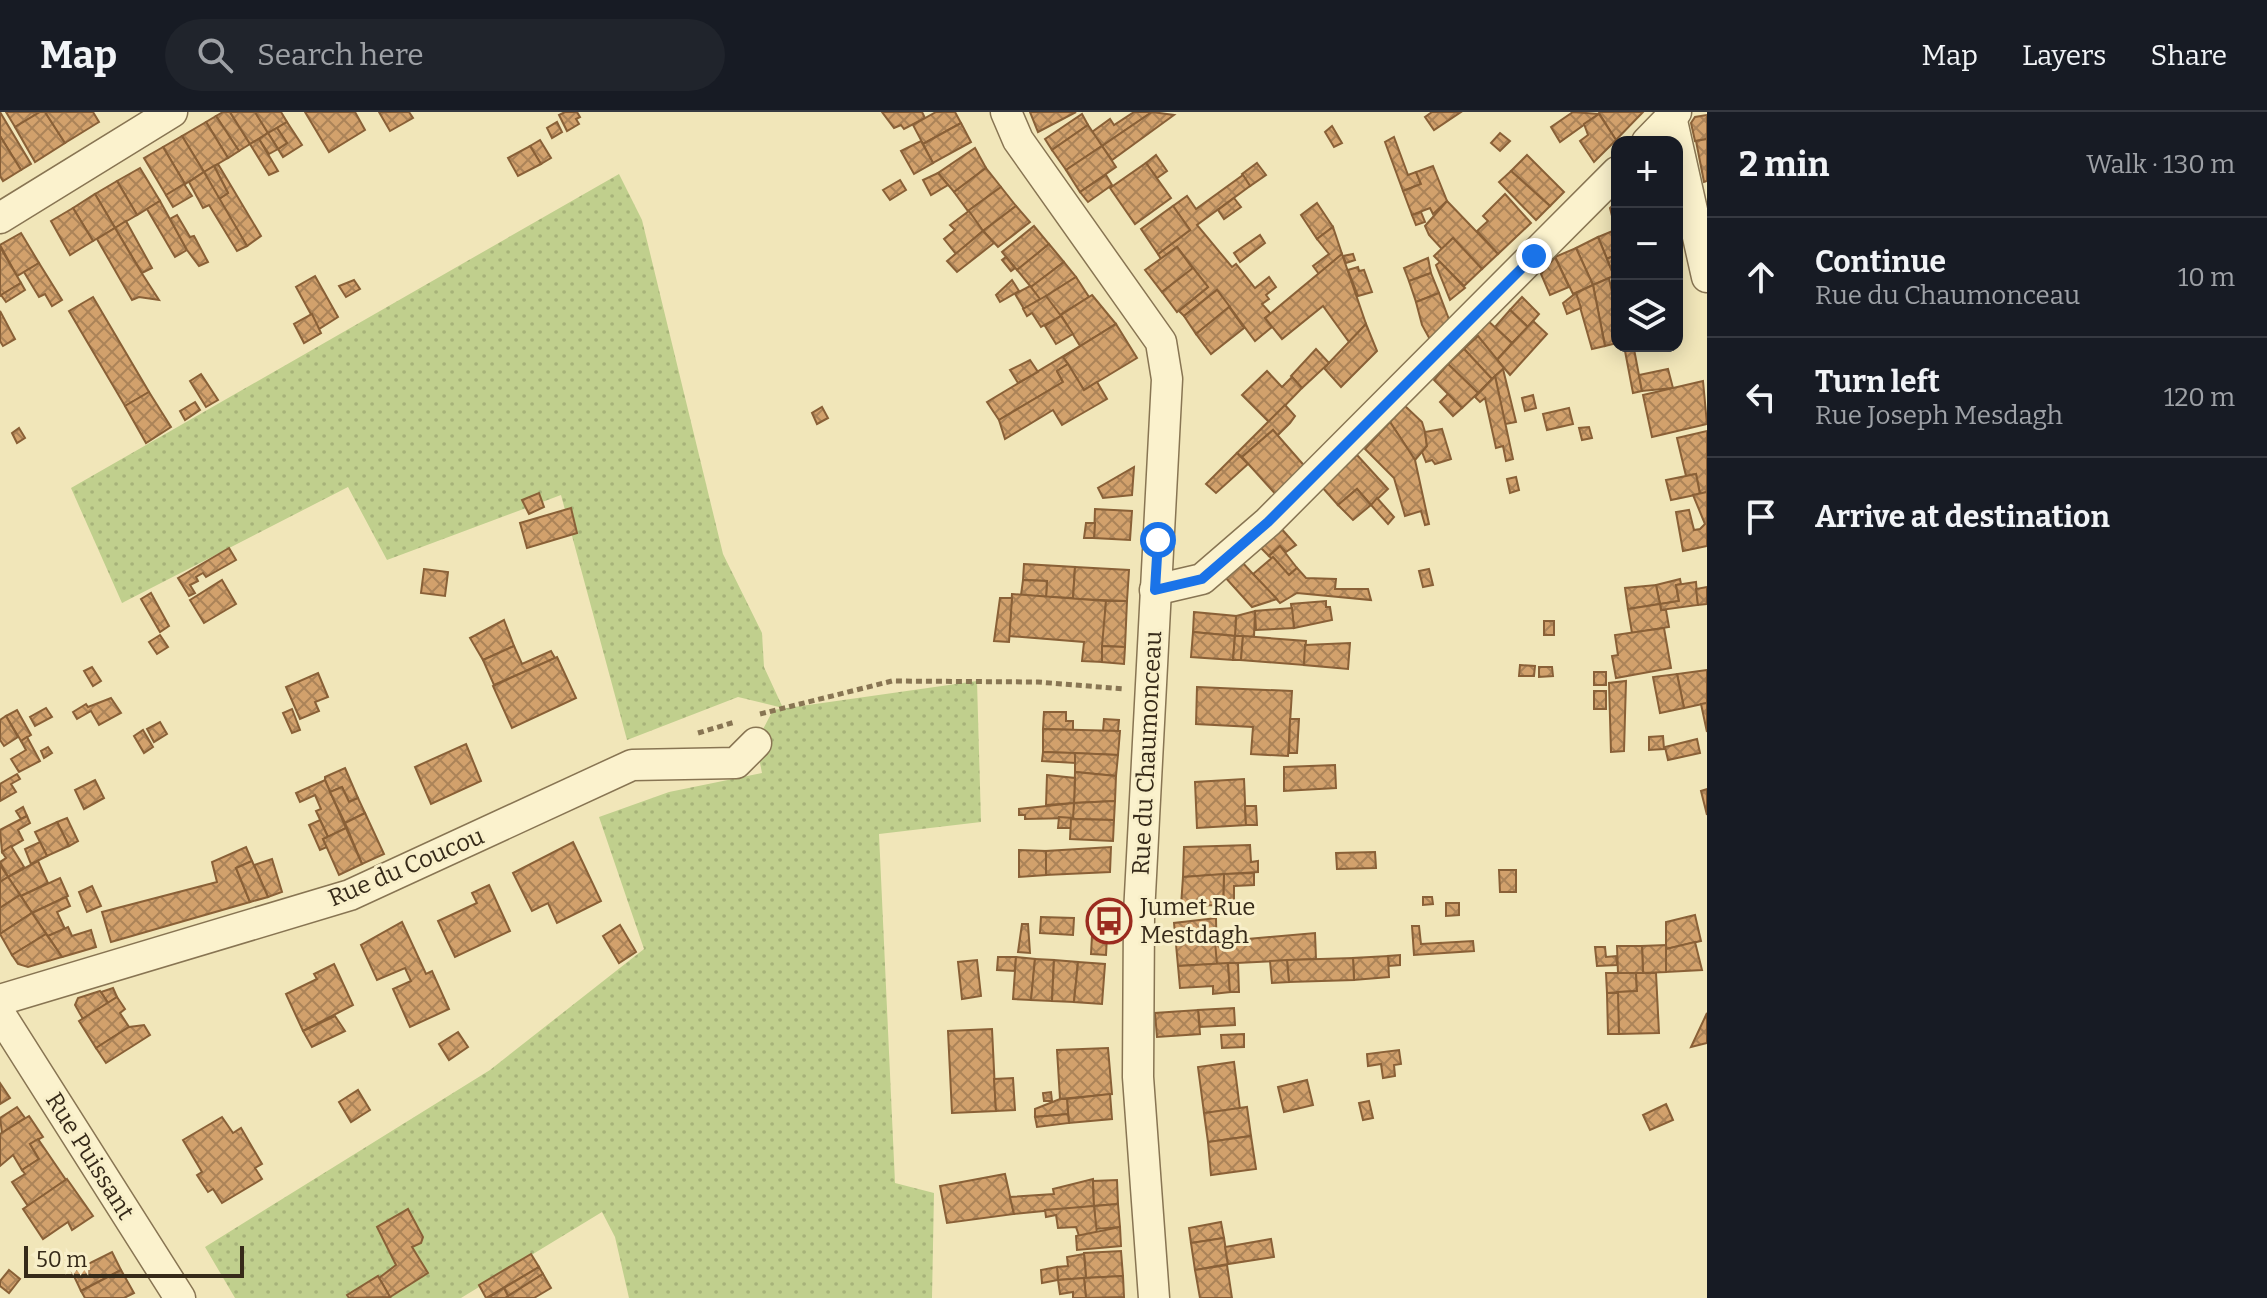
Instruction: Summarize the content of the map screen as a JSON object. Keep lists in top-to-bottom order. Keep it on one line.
{"streets":{"street":["Rue du Chaumonceau","Rue du Coucou","Rue Puissant"]},"places":{"bus stop":["Jumet Rue Mestdagh"]},"scale_bar":"50 m","page":{"header":"Map","search":"Search here","nav":["Map","Layers","Share"],"heading":["2 min","Walk · 130 m"],"map_buttons":["+","−"],"list":[["Continue","Rue du Chaumonceau","10 m"],["Turn left","Rue Joseph Mesdagh","120 m"],"Arrive at destination"],"scale":"50 m"}}
